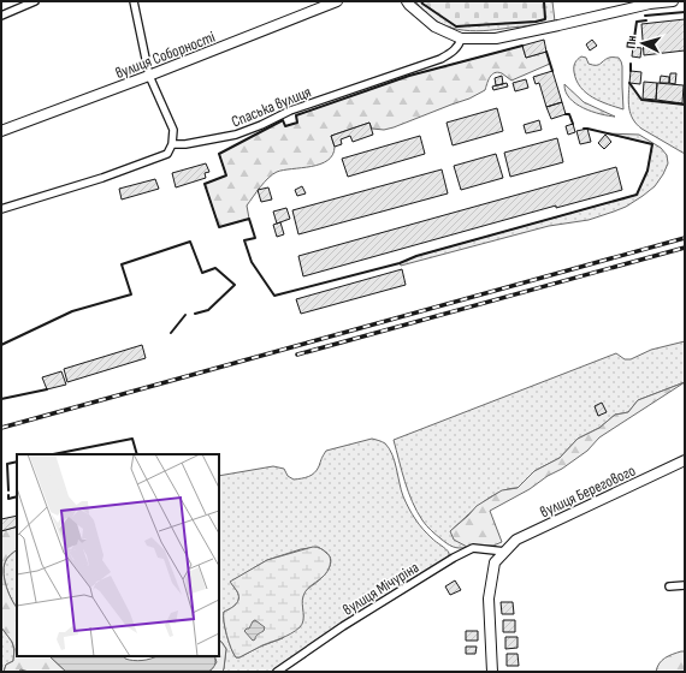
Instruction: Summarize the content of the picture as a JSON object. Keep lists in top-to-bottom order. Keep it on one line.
{"streets":{"street":["вулиця Соборності","Спаська вулиця","вулиця Берегового","вулиця Мічуріна"]},"crossings":[["вулиця Берегового","вулиця Мічуріна"]],"north":"left"}
